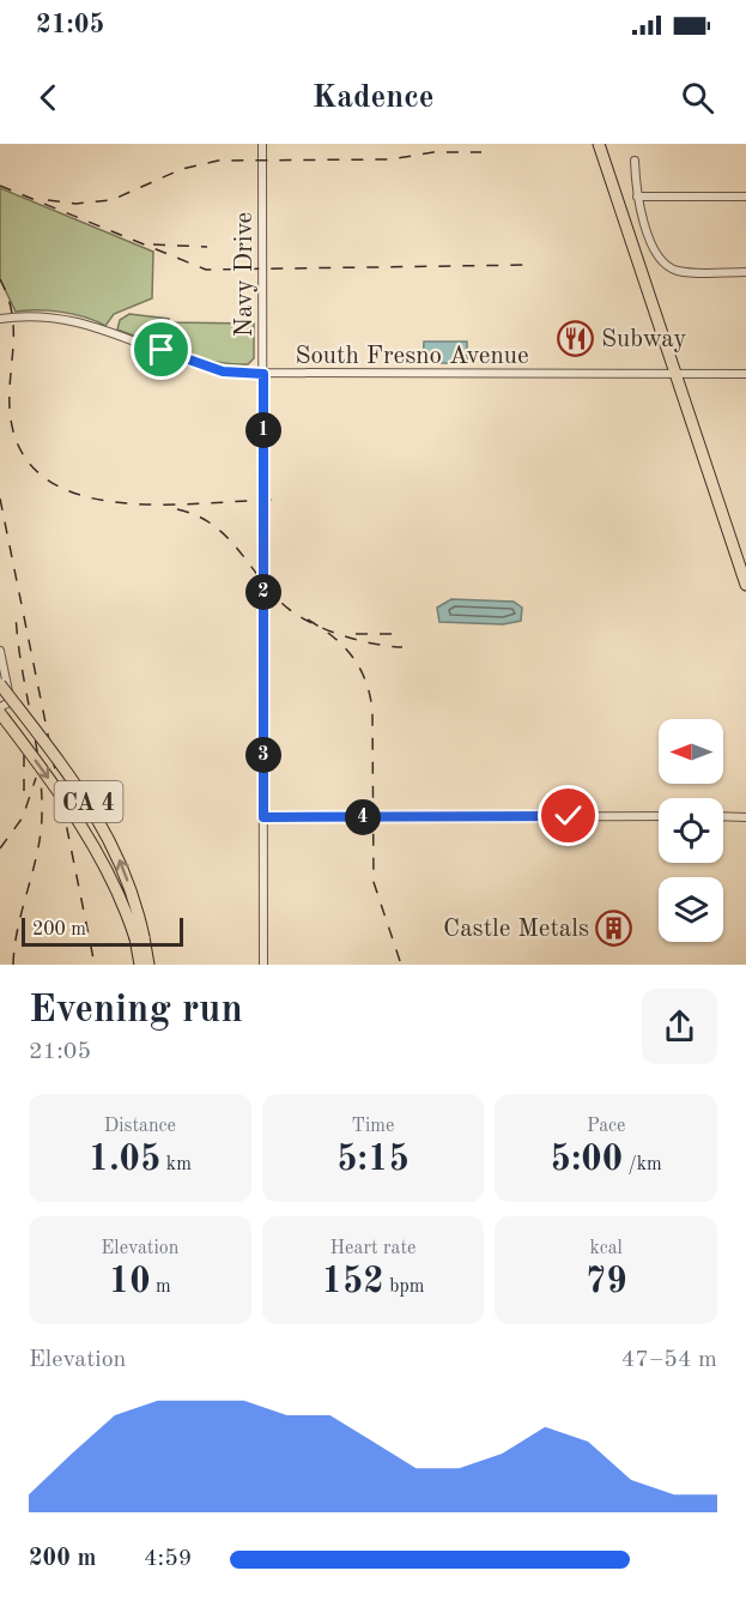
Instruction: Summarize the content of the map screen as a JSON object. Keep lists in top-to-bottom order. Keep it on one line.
{"streets":{"highway":["CA 4"],"street":["Navy Drive","South Fresno Avenue"]},"crossings":[["Navy Drive","South Fresno Avenue"]],"places":{"restaurant":["Subway"],"building":["Castle Metals"]},"scale_bar":"200 m","north":"left","page":{"status":"21:05","header":"Kadence","pins":["1","2","3","4"],"scale":"200 m","heading":["Evening run","21:05"],"stats":[["Distance","1.05 km"],["Time","5:15"],["Pace","5:00 /km"],["Elevation","10 m"],["Heart rate","152 bpm"],["kcal","79"]],"chart":["Elevation","47–54 m"],"list":[{"name":"200 m","note":"4:59"}]}}
